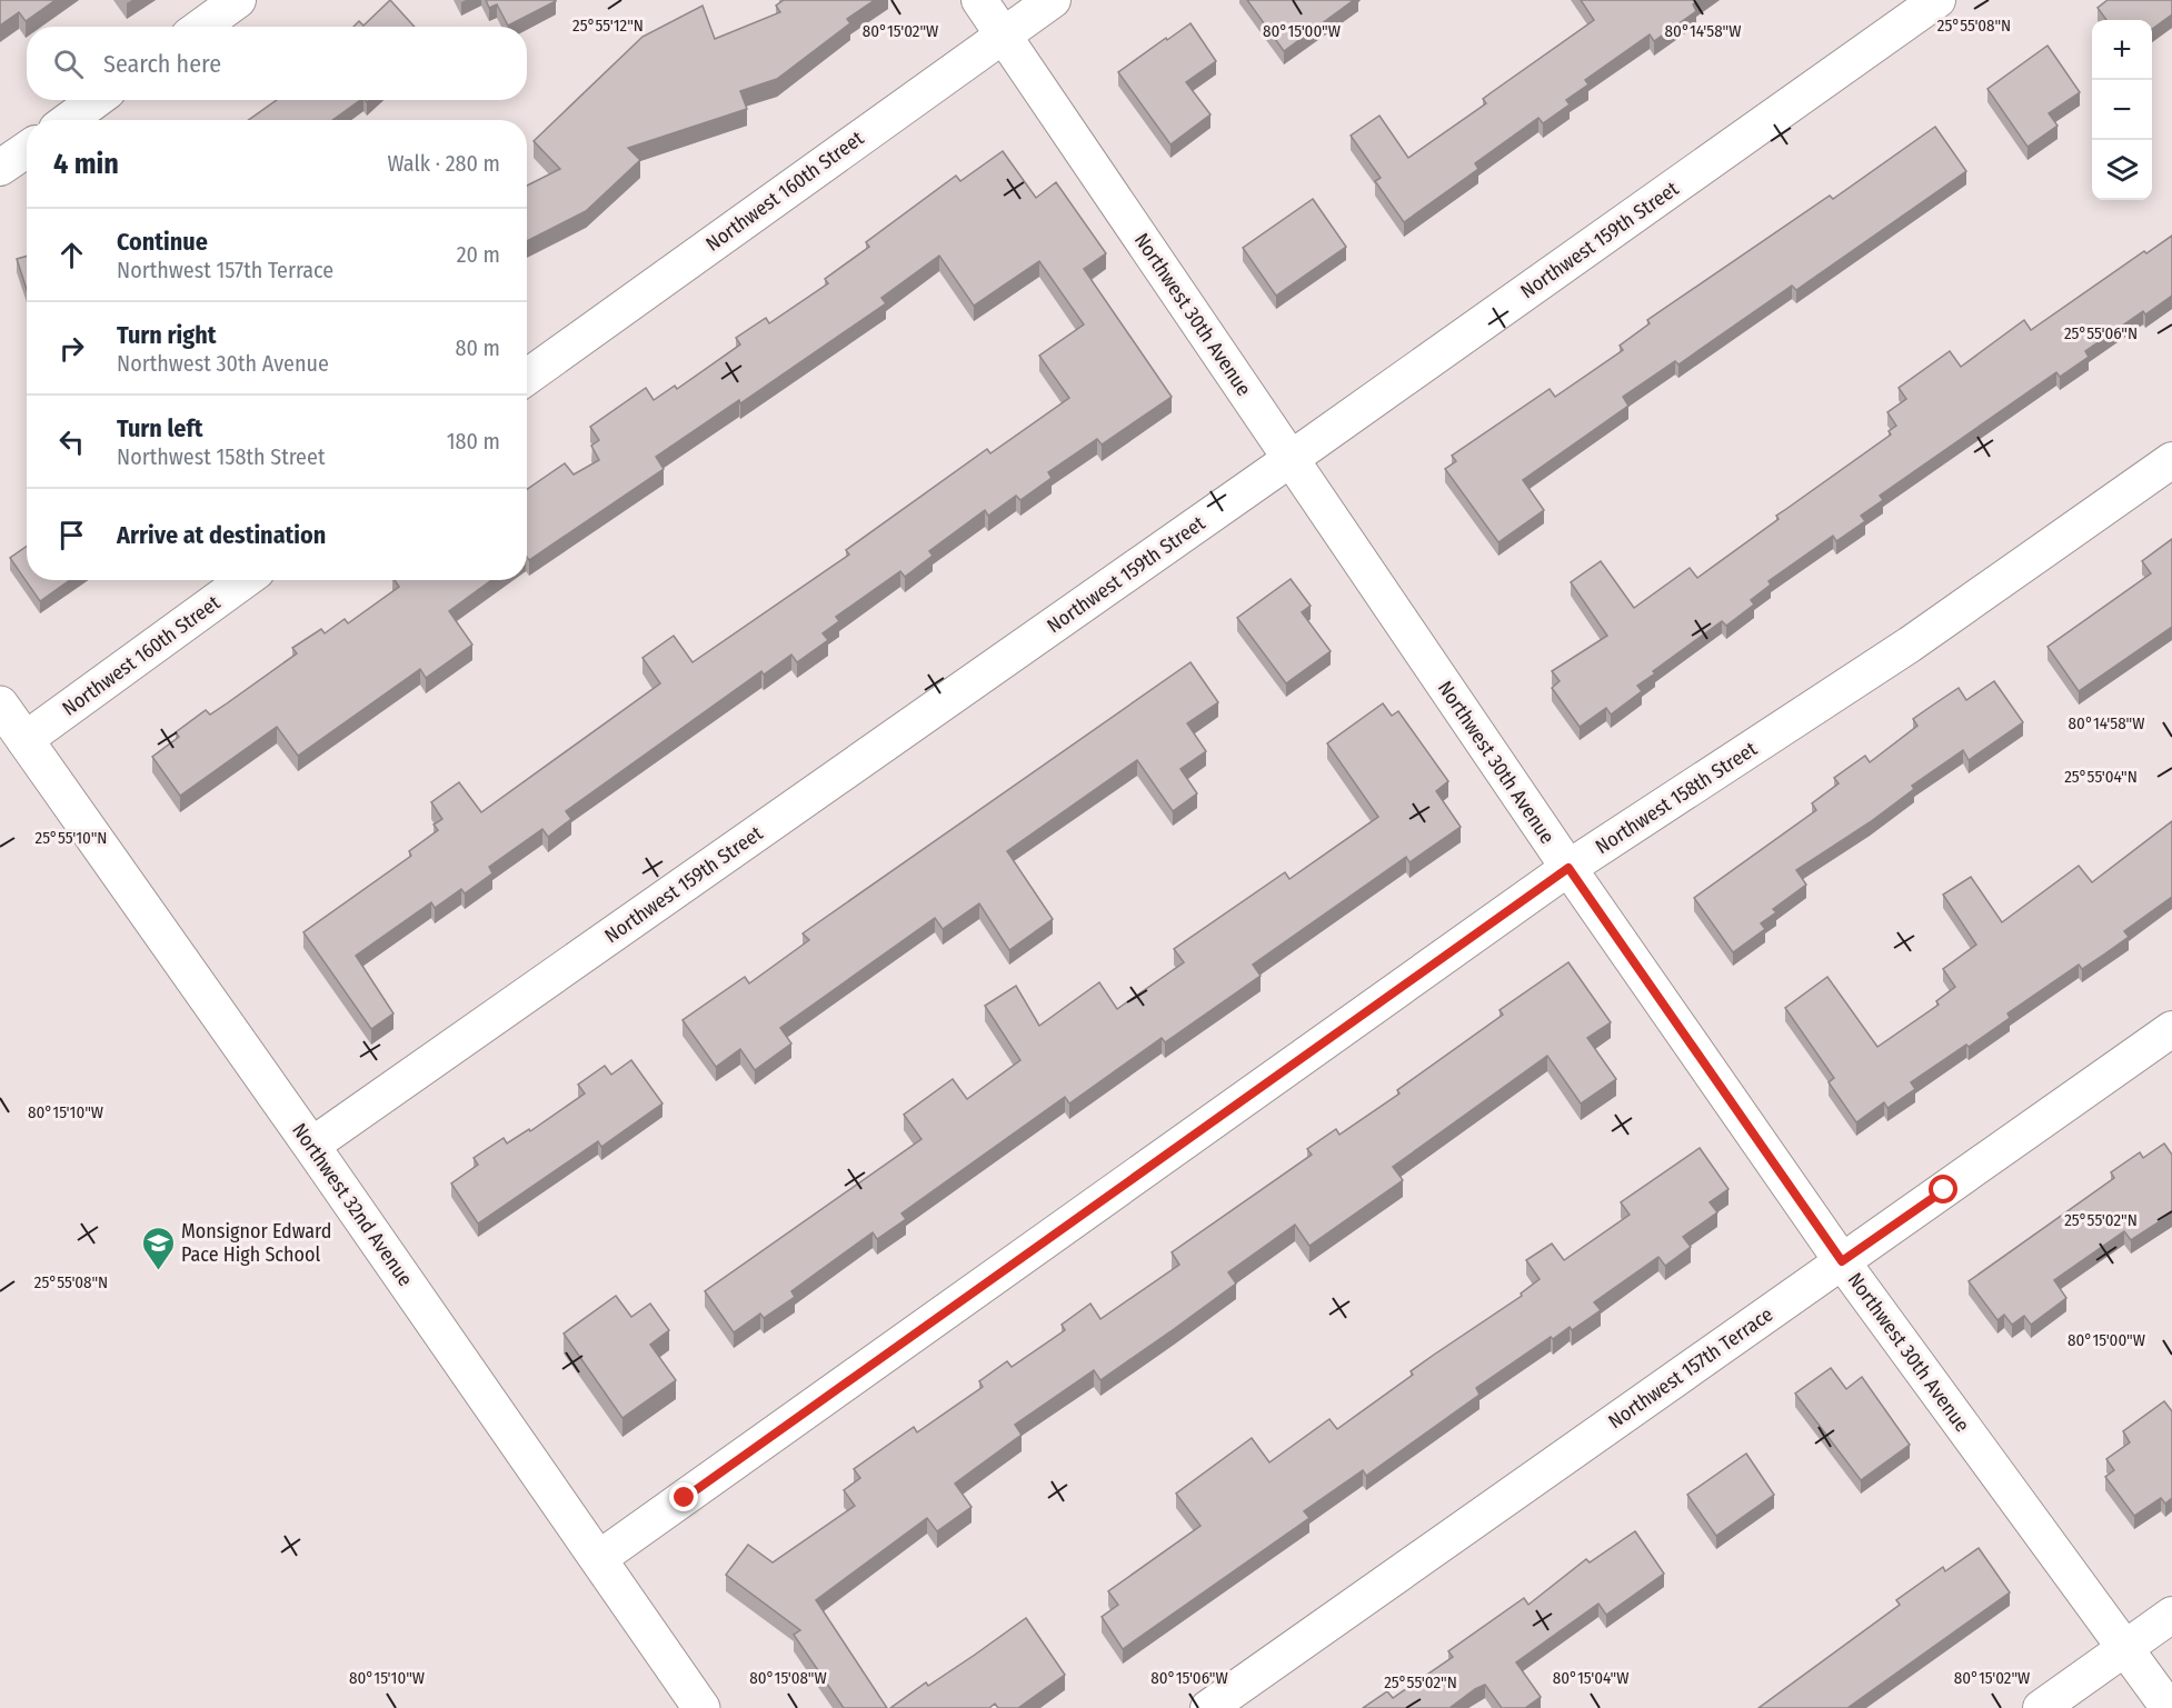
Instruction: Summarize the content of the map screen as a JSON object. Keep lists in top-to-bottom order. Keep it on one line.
{"streets":{"street":["Northwest 160th Street","Northwest 159th Street","Northwest 30th Avenue","Northwest 158th Street","Northwest 32nd Avenue","Northwest 157th Terrace"]},"crossings":[["Northwest 160th Street","Northwest 30th Avenue"],["Northwest 160th Street","Northwest 32nd Avenue"],["Northwest 159th Street","Northwest 30th Avenue"],["Northwest 159th Street","Northwest 32nd Avenue"],["Northwest 30th Avenue","Northwest 158th Street"],["Northwest 30th Avenue","Northwest 157th Terrace"],["Northwest 158th Street","Northwest 32nd Avenue"]],"places":{"school or university":["Monsignor Edward Pace High School"]},"page":{"map_buttons":["+","−"],"search":"Search here","heading":["4 min","Walk · 280 m"],"list":[["Continue","Northwest 157th Terrace","20 m"],["Turn right","Northwest 30th Avenue","80 m"],["Turn left","Northwest 158th Street","180 m"],"Arrive at destination"]},"coordinates":["25°55'12\"N","25°55'08\"N","80°15'02\"W","80°15'00\"W","80°14'58\"W","25°55'06\"N","25°55'04\"N","25°55'10\"N","80°15'10\"W","25°55'02\"N","80°15'08\"W","80°15'06\"W","80°15'04\"W"]}
